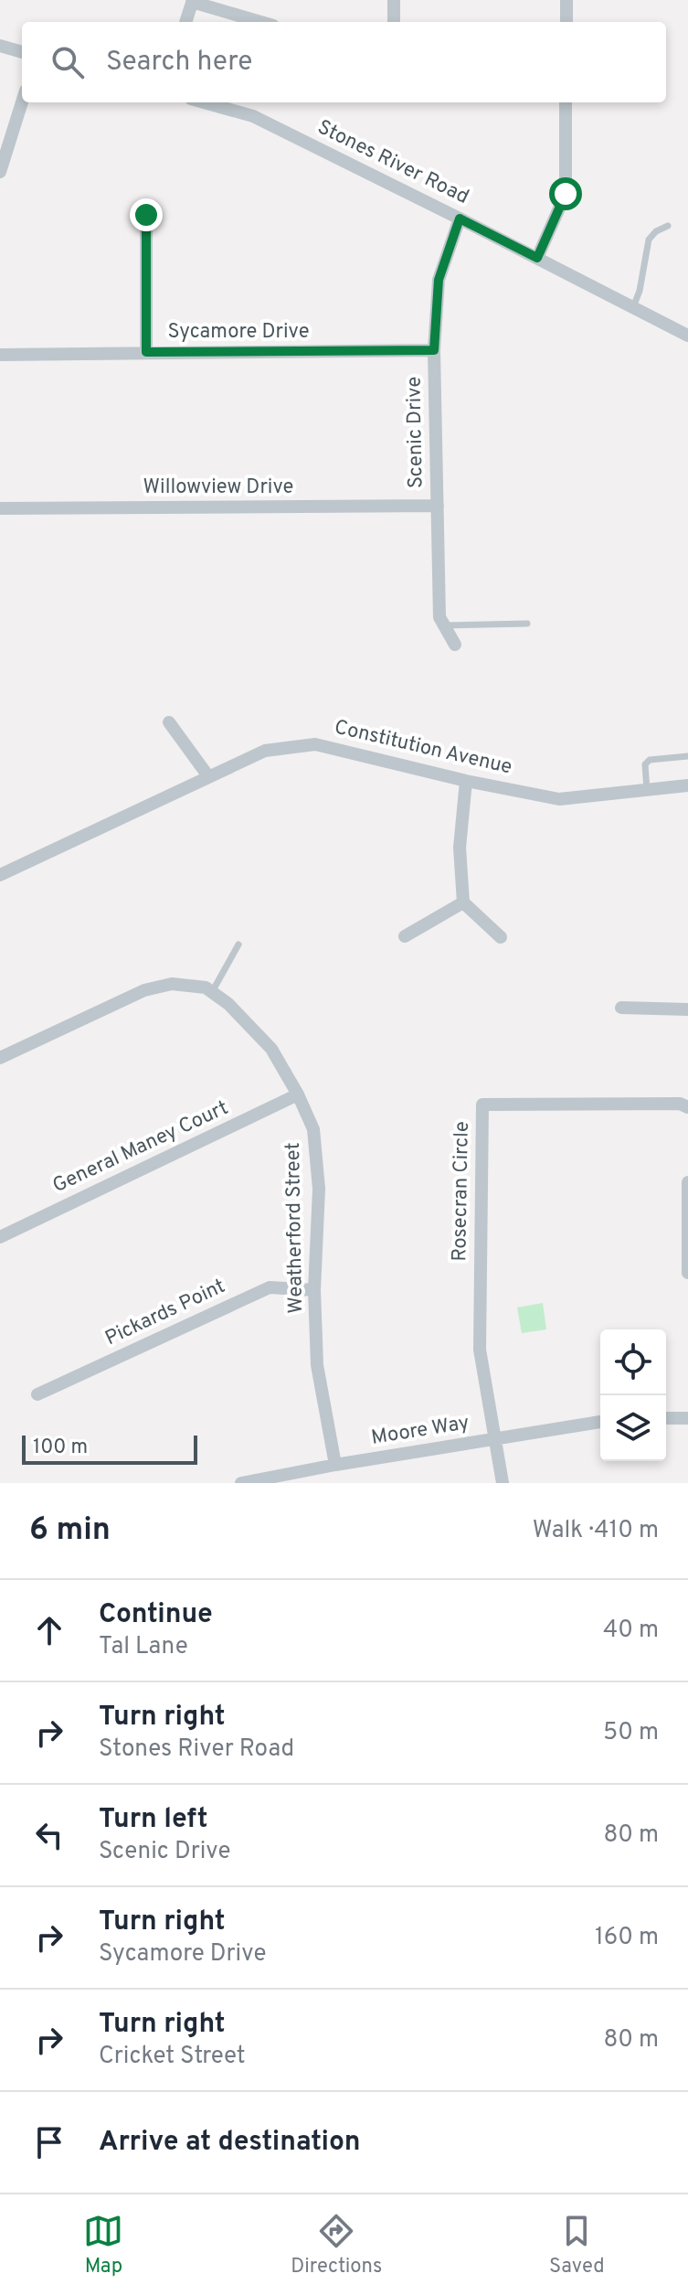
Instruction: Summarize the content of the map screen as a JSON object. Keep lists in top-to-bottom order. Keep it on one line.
{"streets":{"street":["Stones River Road","Sycamore Drive","Scenic Drive","Willowview Drive","Constitution Avenue","General Maney Court","Rosecran Circle","Weatherford Street","Pickards Point","Moore Way"]},"crossings":[["Stones River Road","Scenic Drive"],["Sycamore Drive","Scenic Drive"],["Scenic Drive","Willowview Drive"],["General Maney Court","Weatherford Street"],["Rosecran Circle","Moore Way"],["Weatherford Street","Pickards Point"],["Weatherford Street","Moore Way"]],"scale_bar":"100 m","page":{"search":"Search here","scale":"100 m","heading":["6 min","Walk · 410 m"],"list":[["Continue","Tal Lane","40 m"],["Turn right","Stones River Road","50 m"],["Turn left","Scenic Drive","80 m"],["Turn right","Sycamore Drive","160 m"],["Turn right","Cricket Street","80 m"],"Arrive at destination"],"nav":["Map","Directions","Saved"]}}
